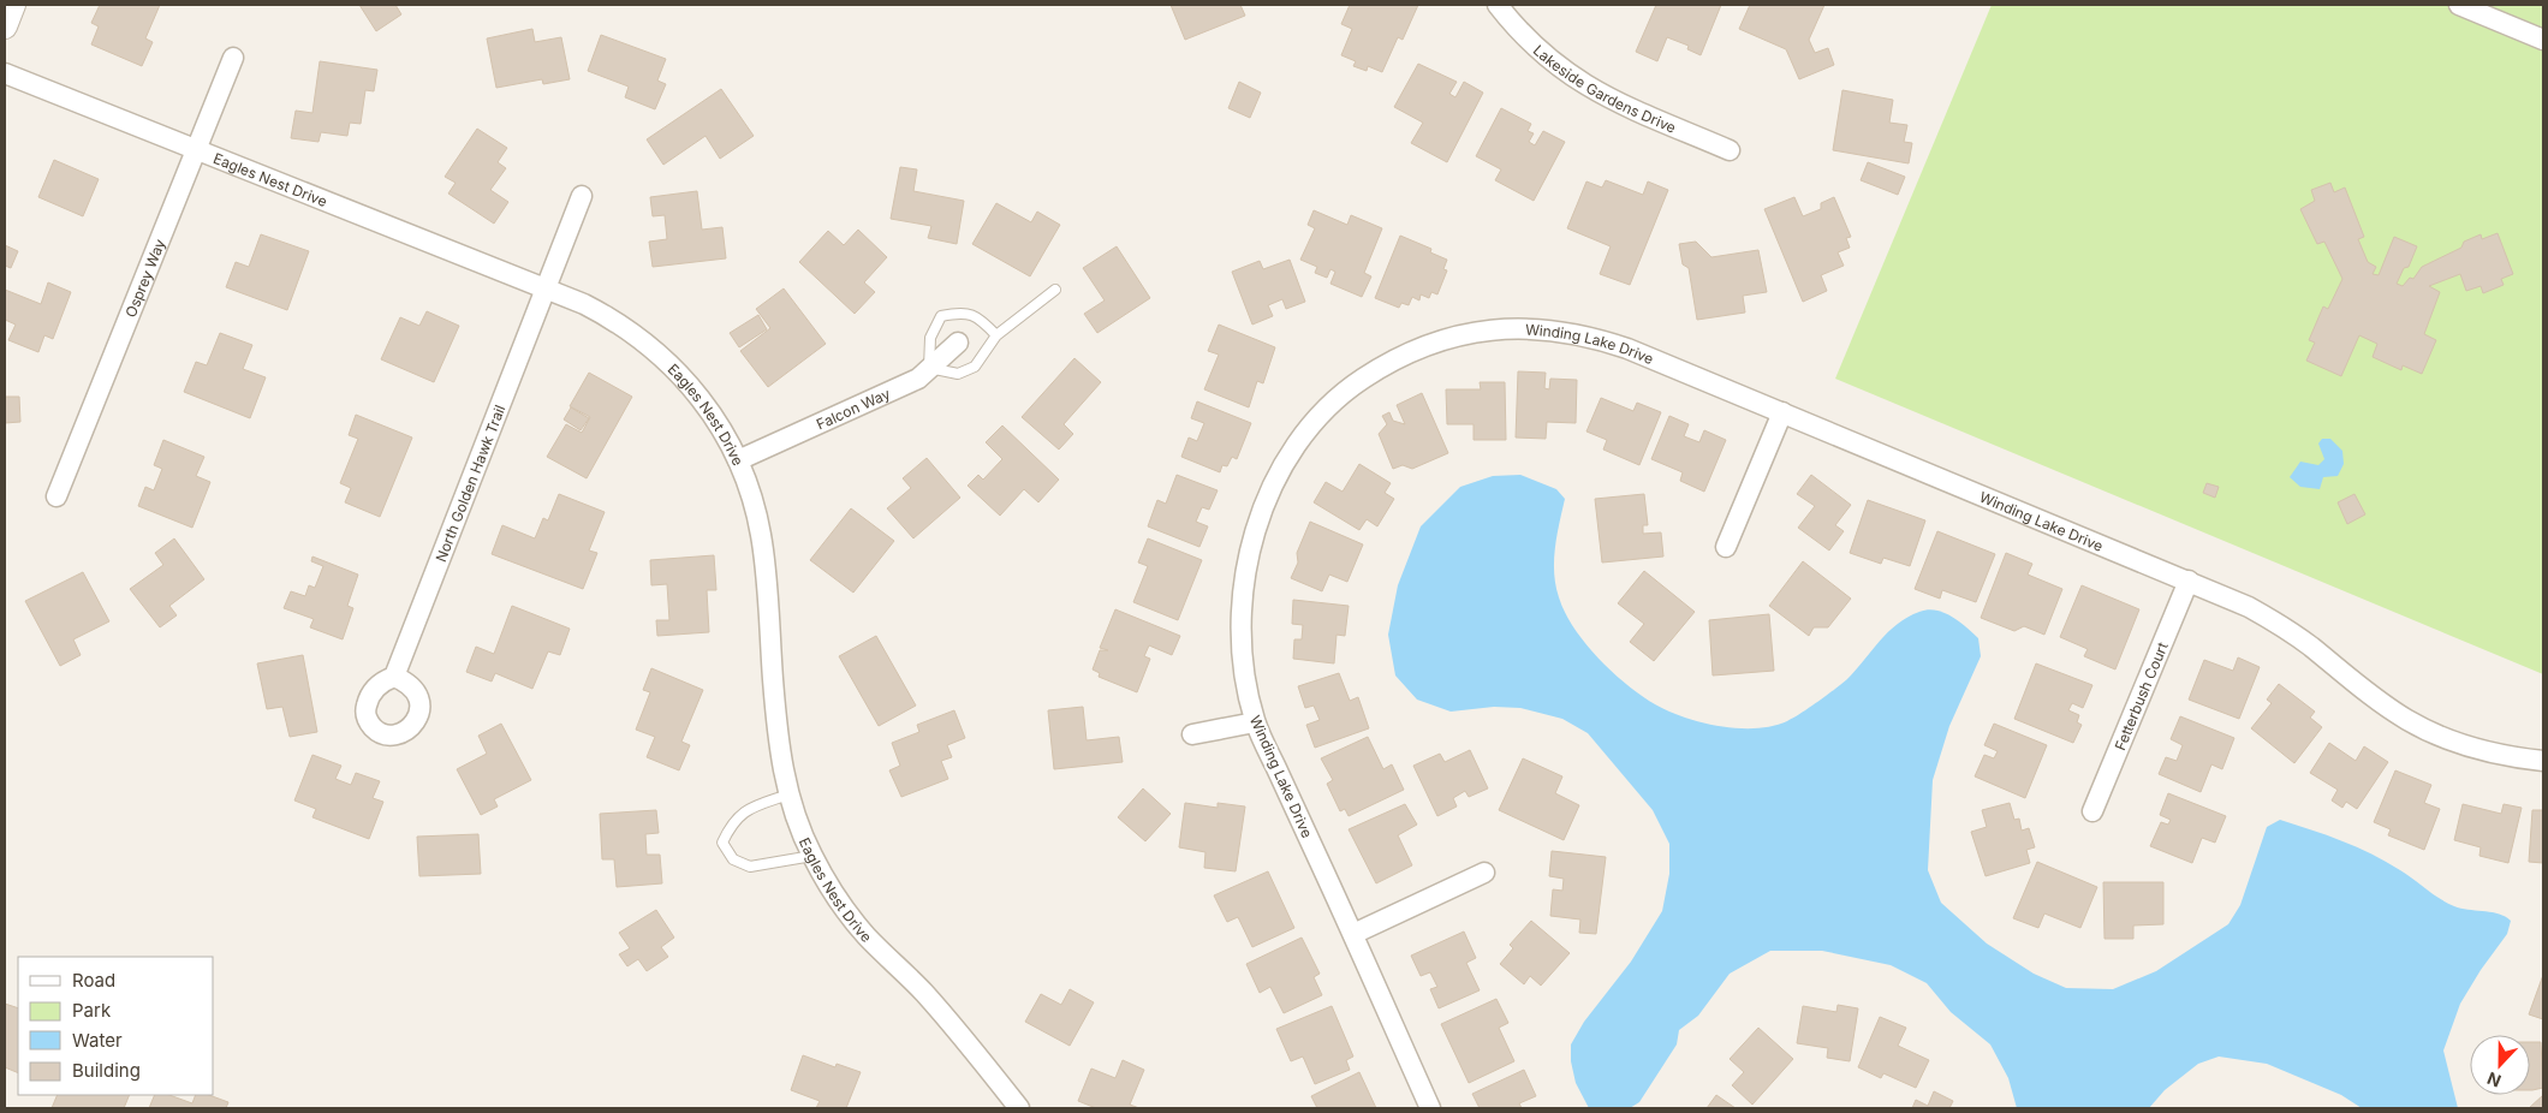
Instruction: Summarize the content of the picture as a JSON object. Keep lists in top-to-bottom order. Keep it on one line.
{"streets":{"street":["Lakeside Gardens Drive","Eagles Nest Drive","Osprey Way","Winding Lake Drive","Falcon Way","North Golden Hawk Trail","Fetterbush Court"]},"crossings":[["Eagles Nest Drive","Osprey Way"],["Eagles Nest Drive","Falcon Way"],["Eagles Nest Drive","North Golden Hawk Trail"],["Winding Lake Drive","Fetterbush Court"]],"legend":["Road","Park","Water","Building"],"north":"bottom"}
